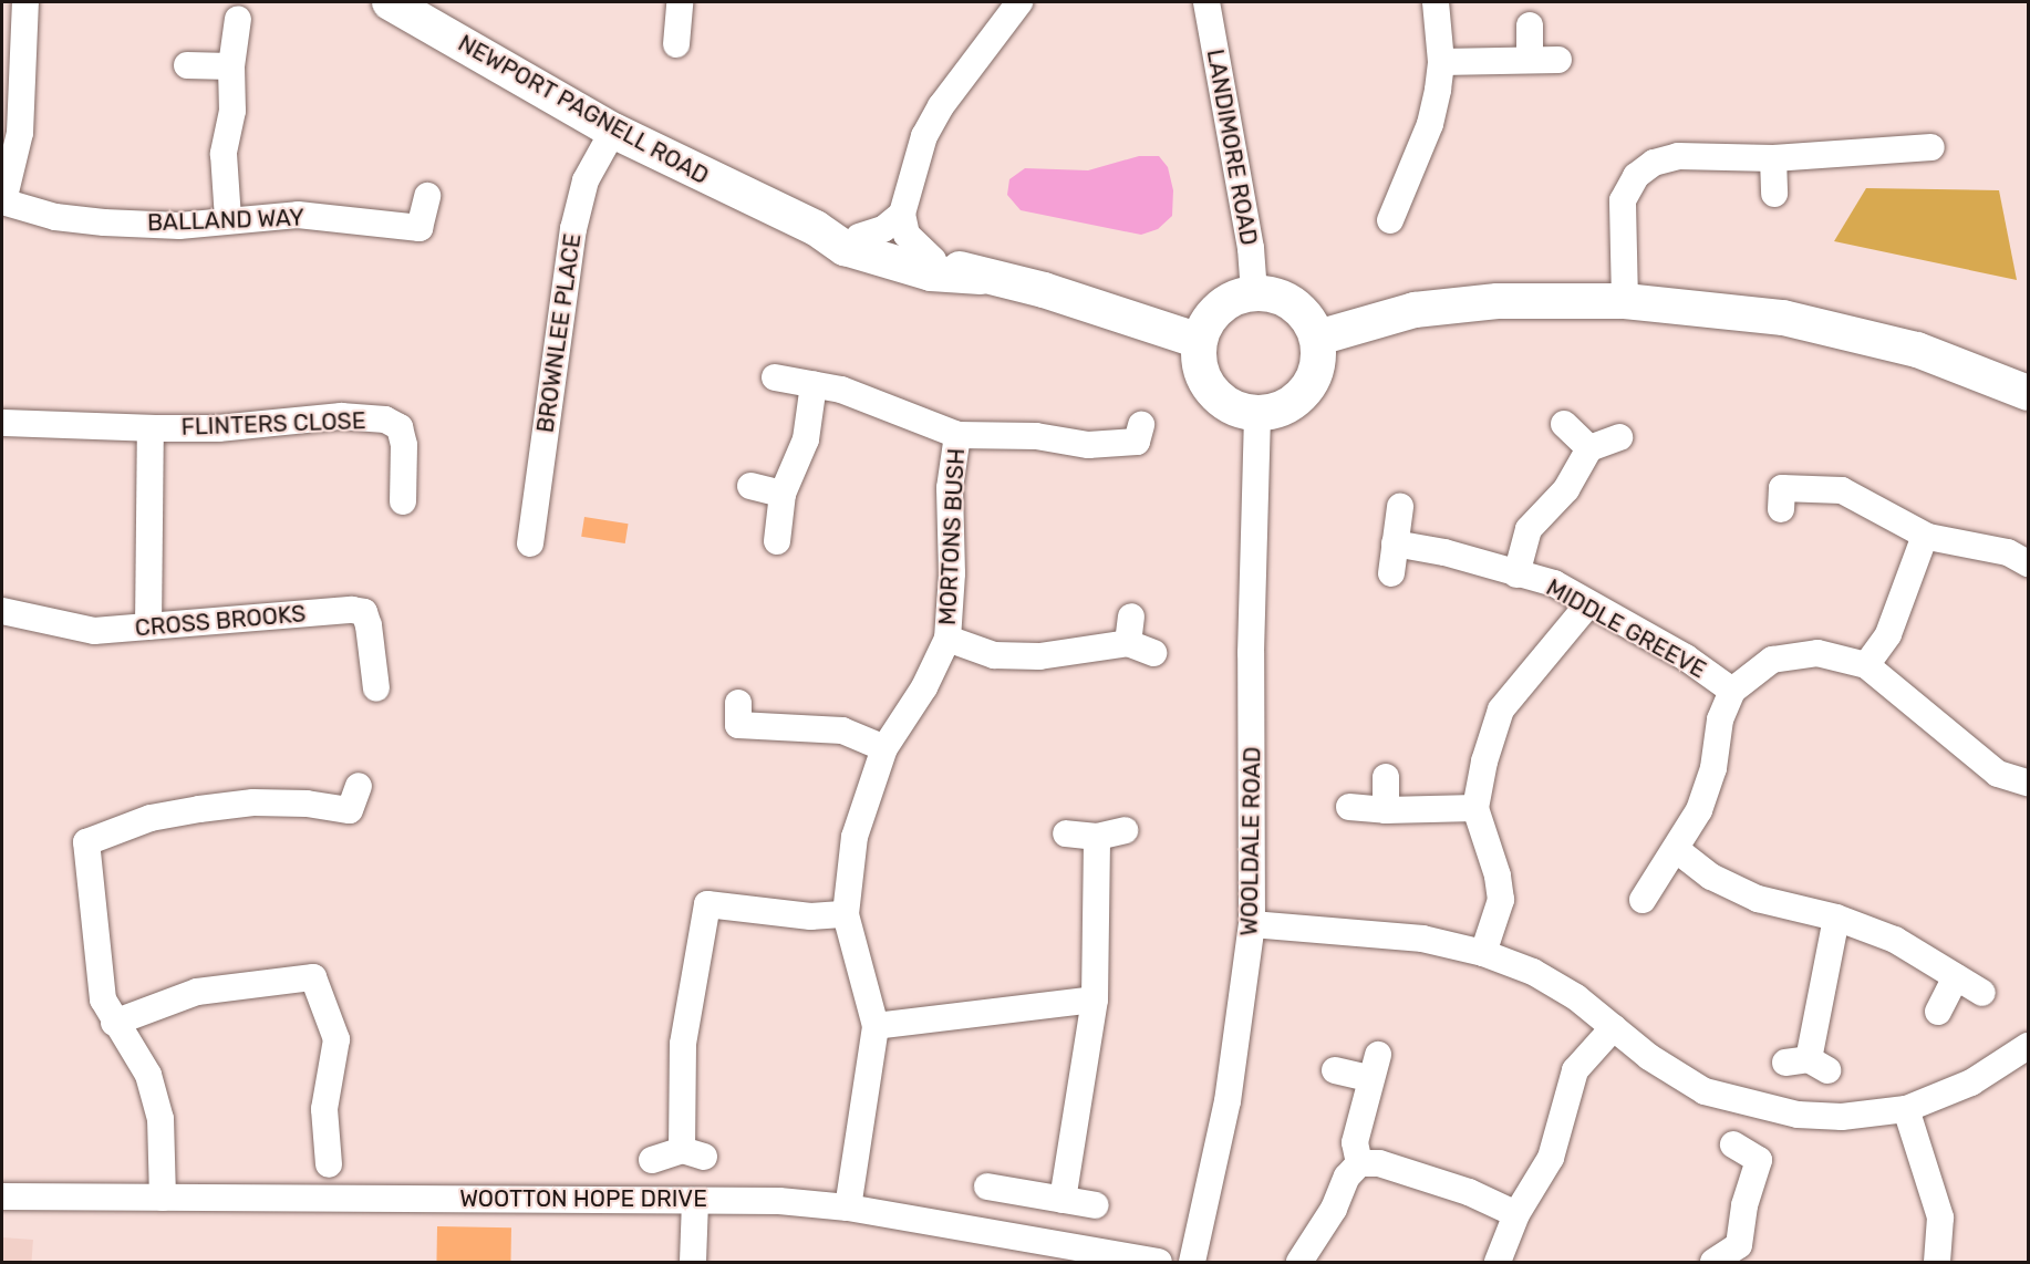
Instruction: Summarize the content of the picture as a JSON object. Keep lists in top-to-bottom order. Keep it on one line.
{"streets":{"main road":["NEWPORT PAGNELL ROAD"],"street":["LANDIMORE ROAD","BALLAND WAY","BROWNLEE PLACE","FLINTERS CLOSE","MORTONS BUSH","CROSS BROOKS","MIDDLE GREEVE","WOOLDALE ROAD","WOOTTON HOPE DRIVE"]},"crossings":[["NEWPORT PAGNELL ROAD","LANDIMORE ROAD"],["NEWPORT PAGNELL ROAD","BROWNLEE PLACE"],["NEWPORT PAGNELL ROAD","WOOLDALE ROAD"],["LANDIMORE ROAD","WOOLDALE ROAD"],["FLINTERS CLOSE","CROSS BROOKS"],["MORTONS BUSH","WOOTTON HOPE DRIVE"]]}
